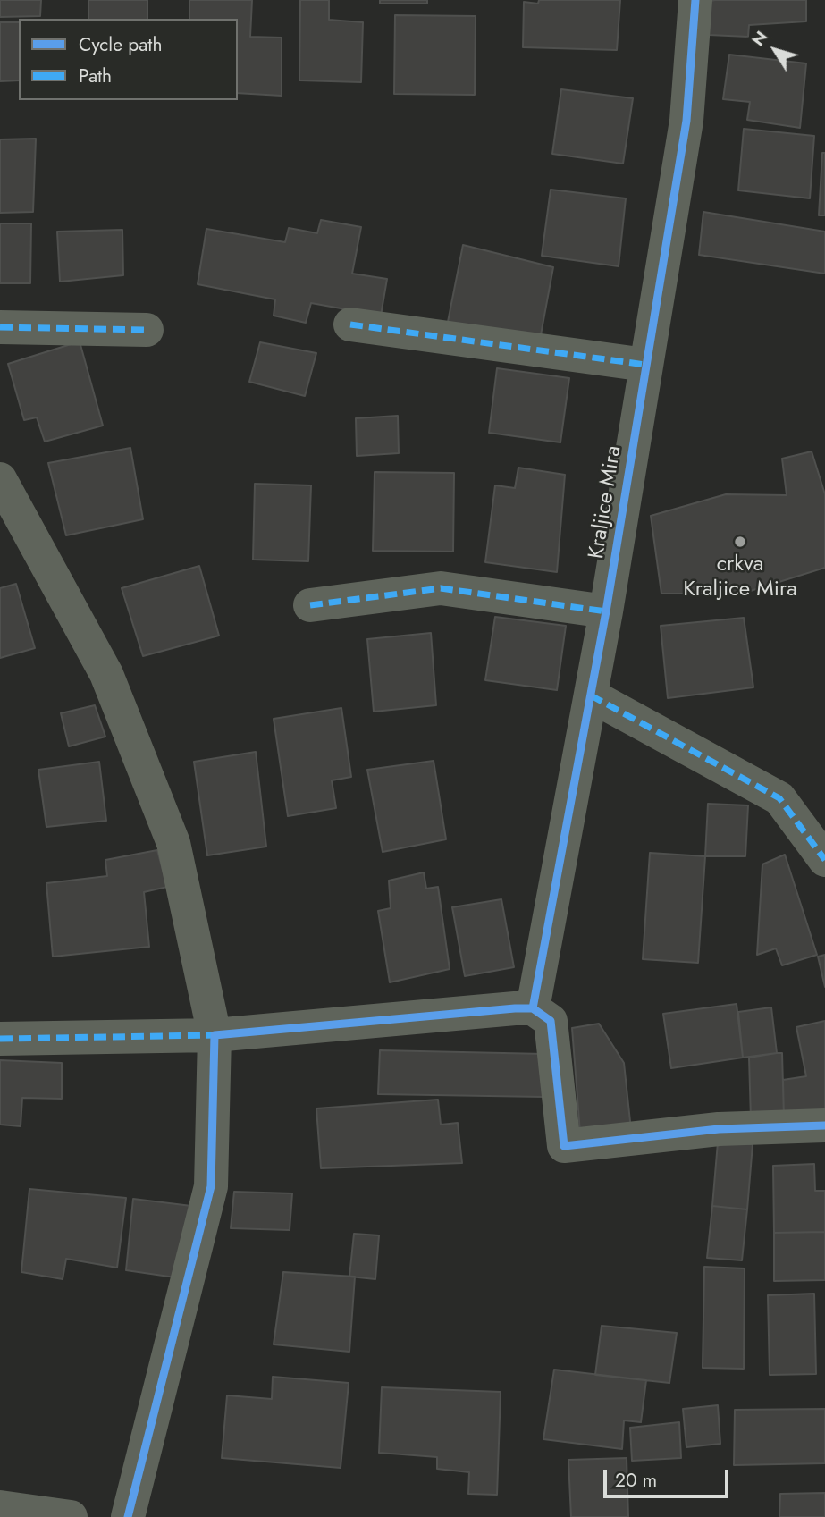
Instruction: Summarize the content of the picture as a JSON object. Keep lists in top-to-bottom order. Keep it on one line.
{"streets":{"street":["Kraljice Mira"]},"places":["crkva Kraljice Mira"],"legend":["Cycle path","Path"],"scale_bar":"20 m","north":"top left"}
